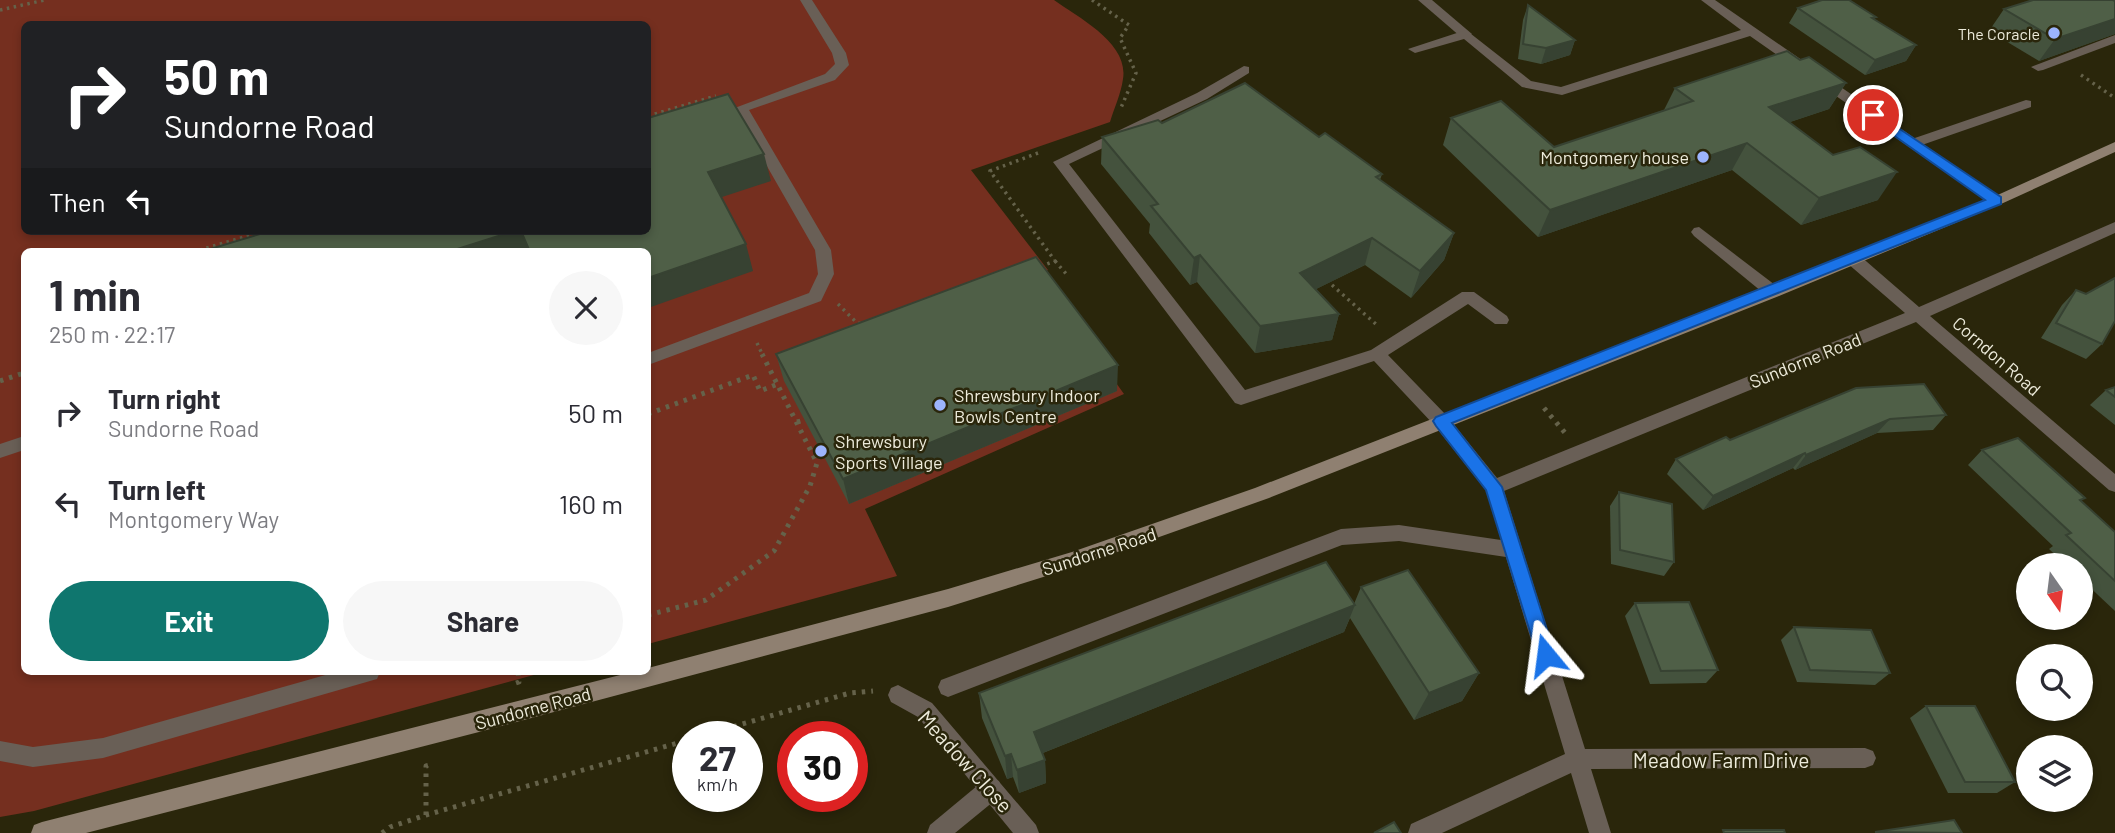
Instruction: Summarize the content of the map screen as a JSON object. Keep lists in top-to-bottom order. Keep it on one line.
{"streets":{"main road":["Sundorne Road"],"street":["Corndon Road","Meadow Farm Drive","Meadow Close"]},"crossings":[["Corndon Road","Sundorne Road"]],"places":["The Coracle","Montgomery house","Shrewsbury Indoor Bowls Centre","Shrewsbury Sports Village"],"north":"bottom","page":{"turn":["50 m","Sundorne Road"],"then":"Then","heading":["1 min","250 m · 22:17"],"list":[{"name":"Turn right","note":"Sundorne Road","value":"50 m"},{"name":"Turn left","note":"Montgomery Way","value":"160 m"}],"buttons":["Exit","Share"],"speed":"27 km/h","limit":"30"}}
